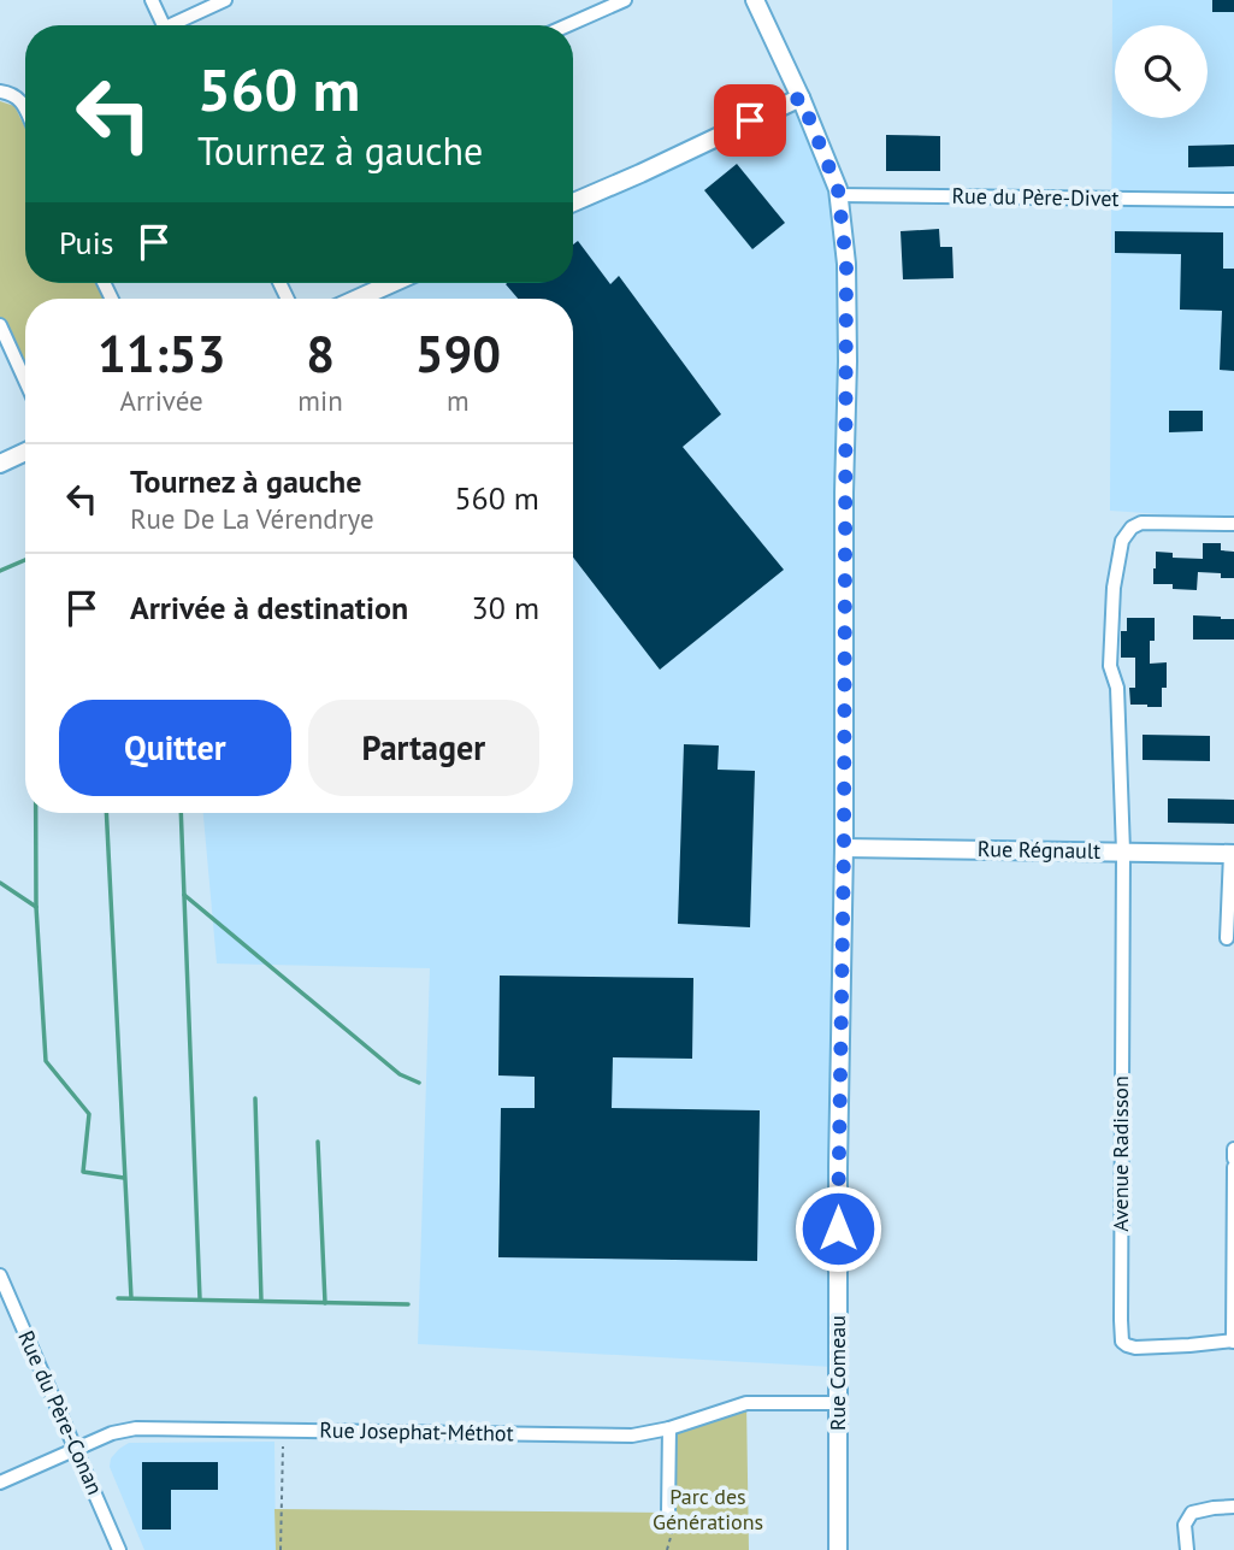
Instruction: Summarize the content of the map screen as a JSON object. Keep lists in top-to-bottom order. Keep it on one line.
{"streets":{"street":["Rue du Père-Divet","Rue Régnault","Avenue Radisson","Rue Comeau","Rue du Père-Conan","Rue Josephat-Méthot"]},"crossings":[["Rue du Père-Divet","Rue Comeau"],["Rue Régnault","Avenue Radisson"],["Rue Régnault","Rue Comeau"],["Rue Comeau","Rue Josephat-Méthot"],["Rue du Père-Conan","Rue Josephat-Méthot"]],"parks":["Parc des Générations"],"page":{"turn":["560 m","Tournez à gauche"],"then":"Puis","eta":["11:53","Arrivée","8","min","590","m"],"list":[{"name":"Tournez à gauche","note":"Rue De La Vérendrye","value":"560 m"},{"name":"Arrivée à destination","value":"30 m"}],"buttons":["Quitter","Partager"]}}
